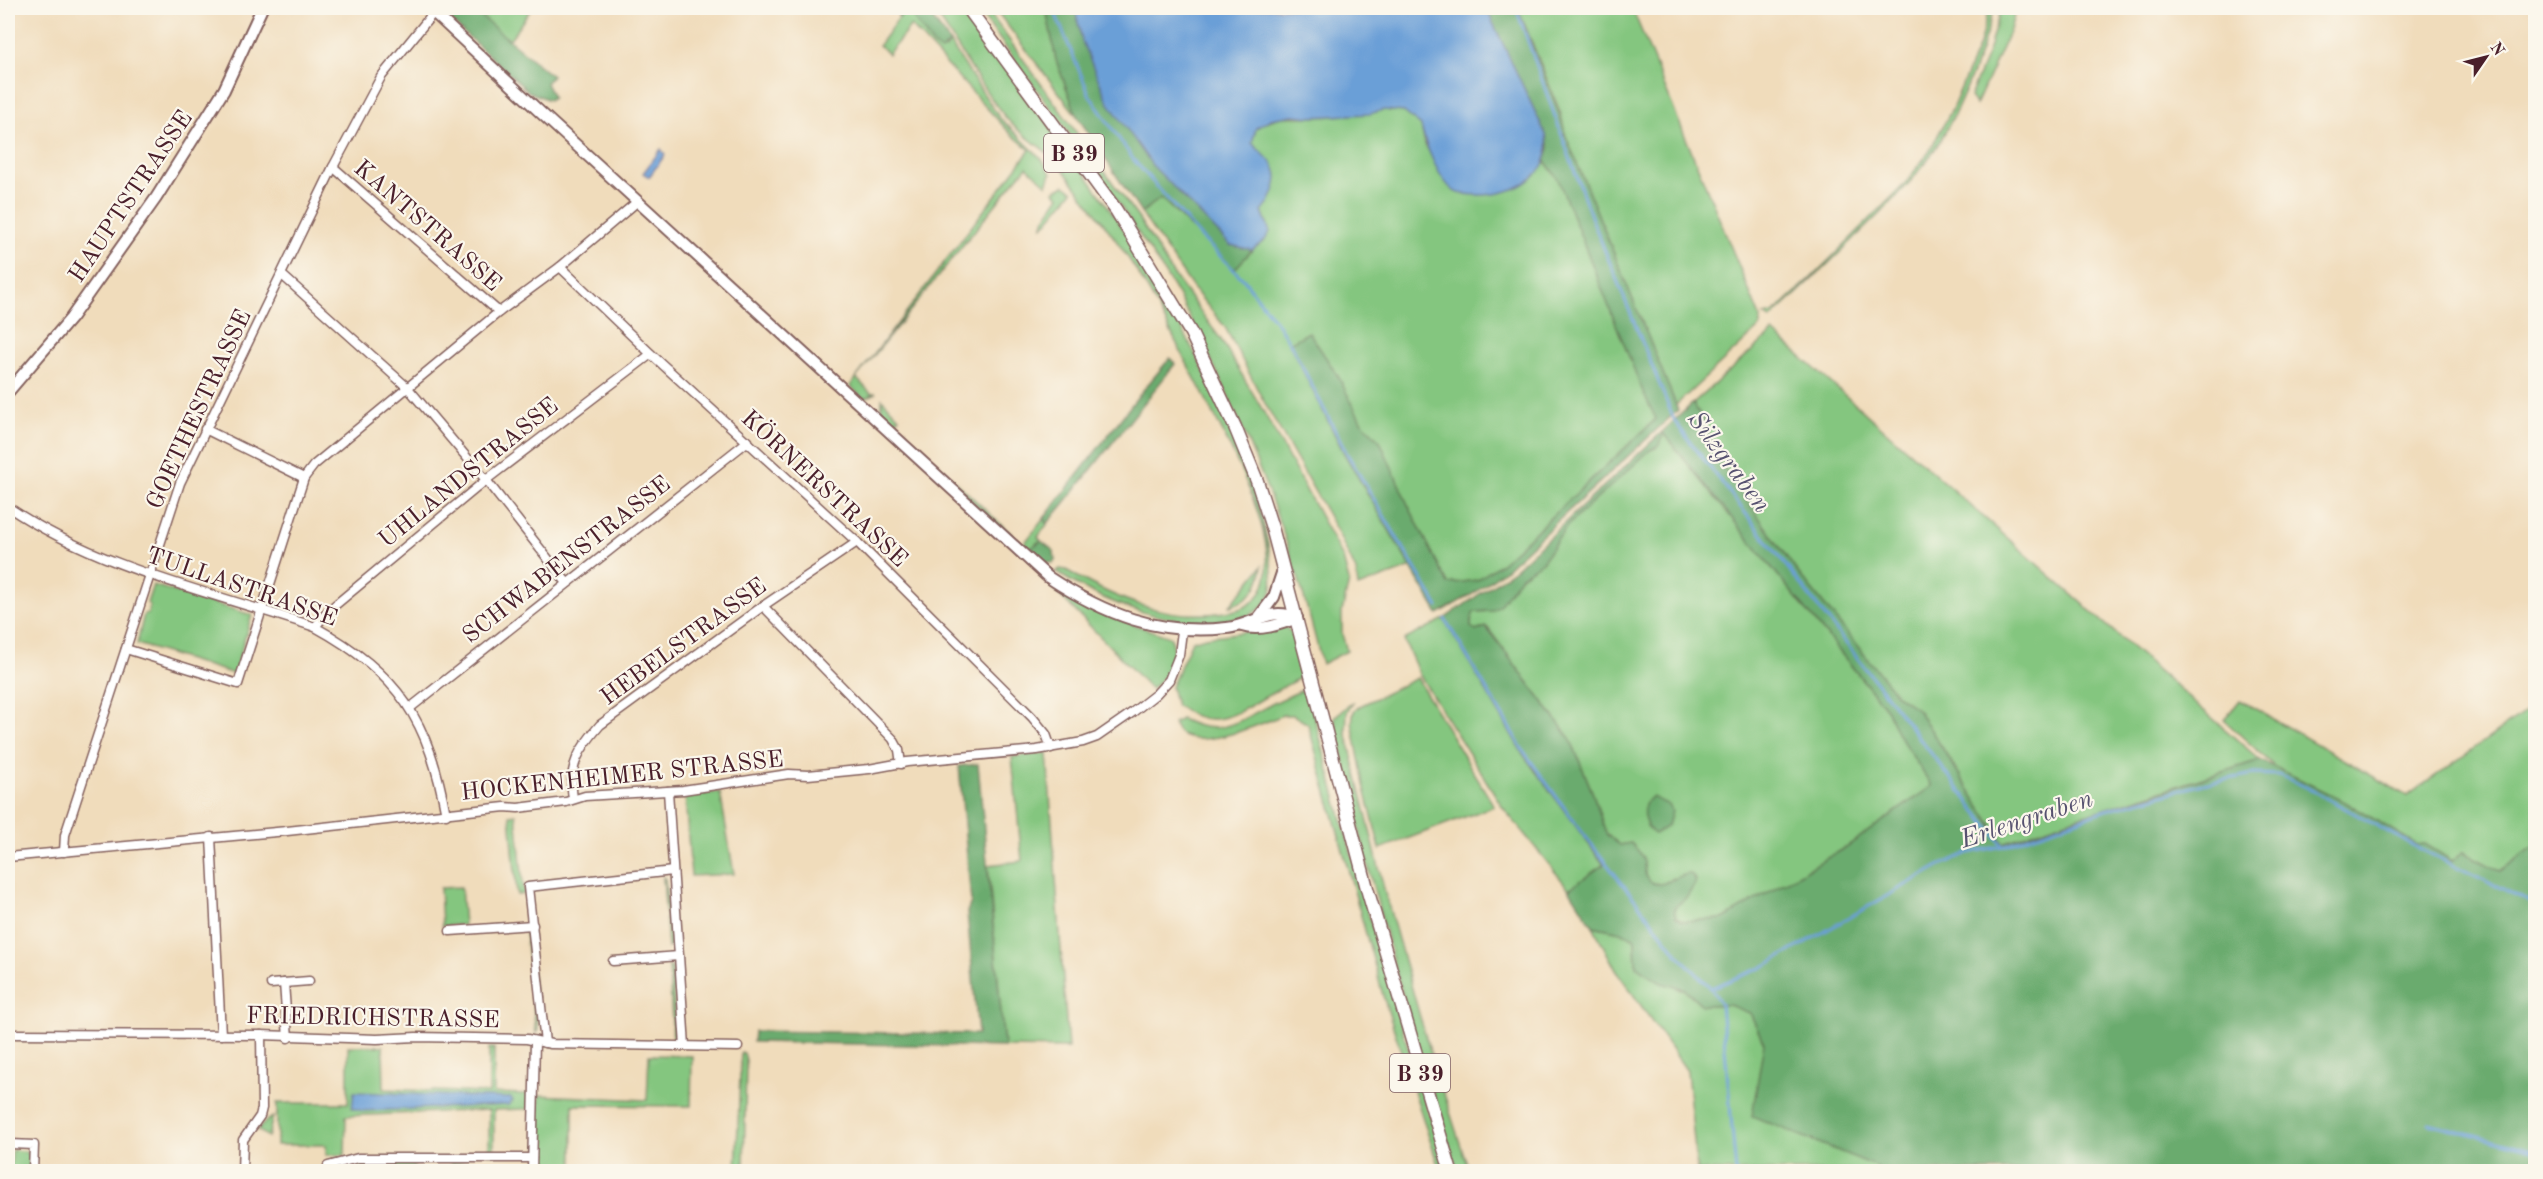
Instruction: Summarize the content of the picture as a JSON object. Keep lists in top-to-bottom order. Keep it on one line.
{"streets":{"main road":["B 39"],"street":["HAUPTSTRASSE","KANTSTRASSE","GOETHESTRASSE","UHLANDSTRASSE","KÖRNERSTRASSE","SCHWABENSTRASSE","TULLASTRASSE","HEBELSTRASSE","HOCKENHEIMER STRASSE","FRIEDRICHSTRASSE"]},"crossings":[["KANTSTRASSE","GOETHESTRASSE"],["GOETHESTRASSE","TULLASTRASSE"],["GOETHESTRASSE","HOCKENHEIMER STRASSE"],["UHLANDSTRASSE","KÖRNERSTRASSE"],["UHLANDSTRASSE","TULLASTRASSE"],["KÖRNERSTRASSE","SCHWABENSTRASSE"],["KÖRNERSTRASSE","HEBELSTRASSE"],["KÖRNERSTRASSE","HOCKENHEIMER STRASSE"],["SCHWABENSTRASSE","TULLASTRASSE"],["TULLASTRASSE","HOCKENHEIMER STRASSE"],["HEBELSTRASSE","HOCKENHEIMER STRASSE"]],"water":["Silzgraben","Erlengraben"],"north":"top right"}
